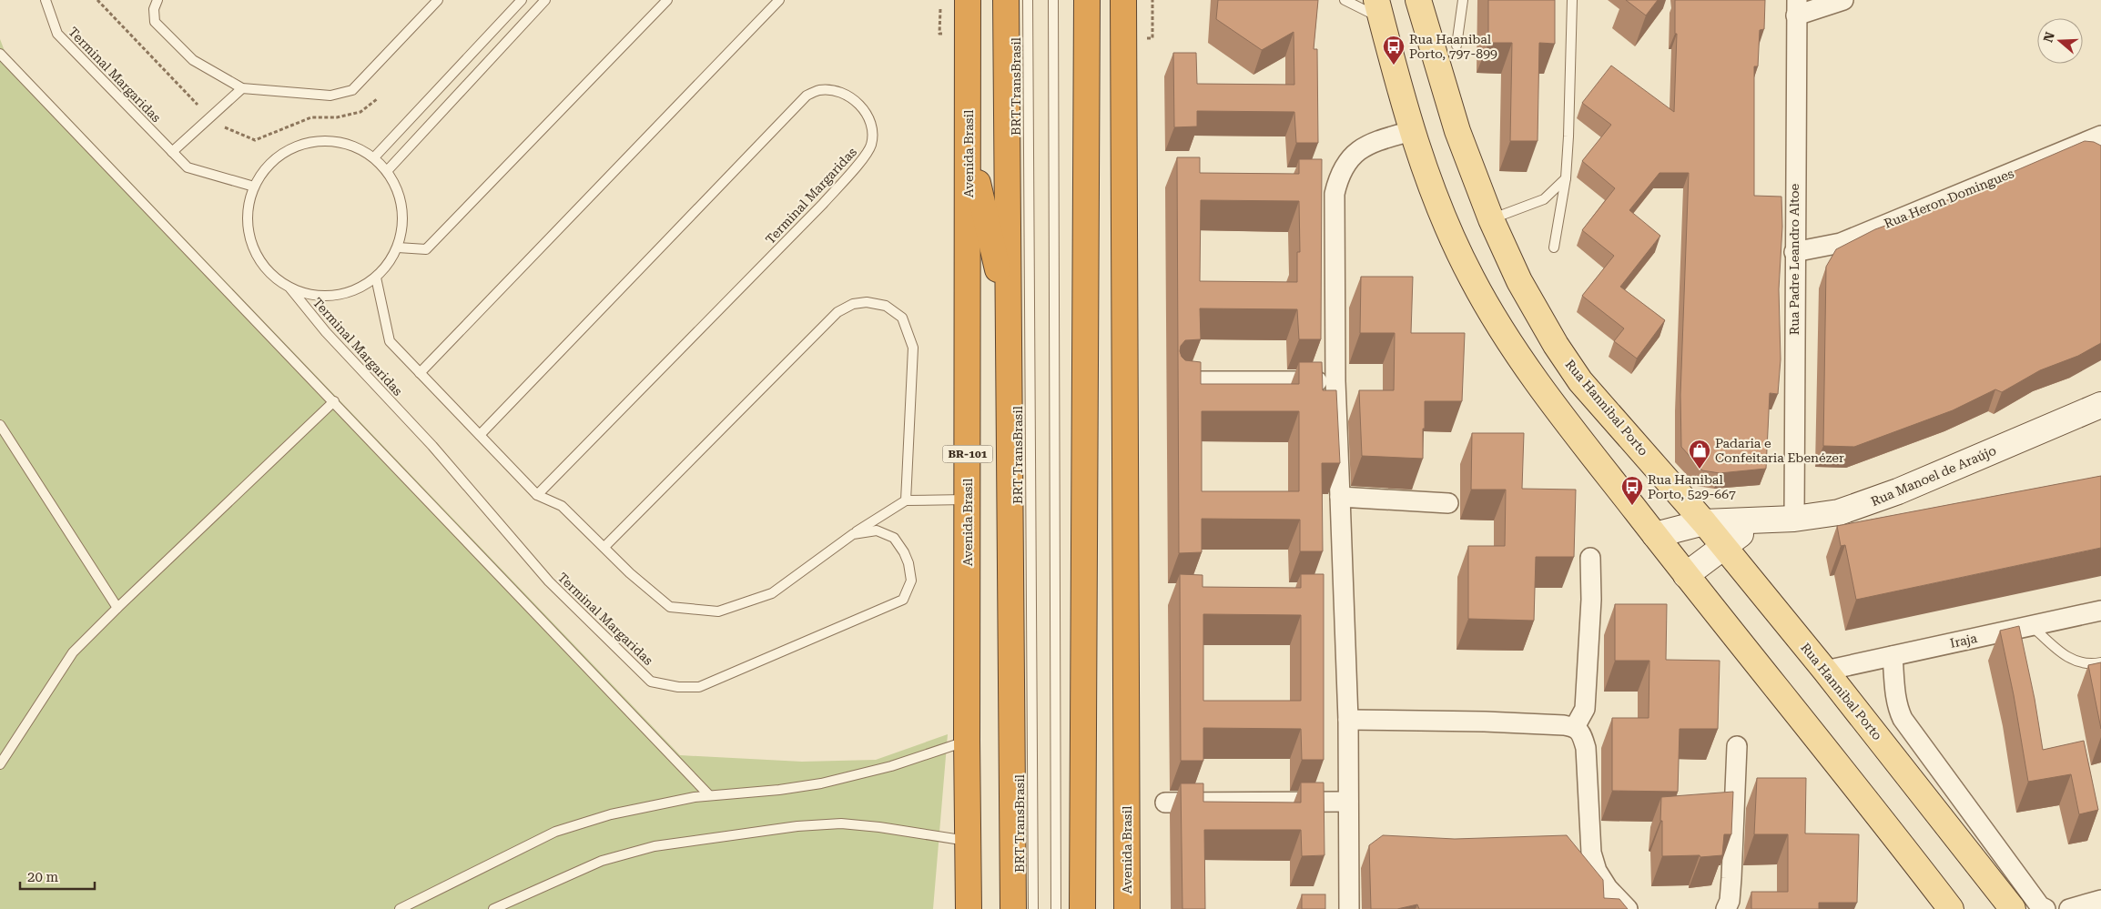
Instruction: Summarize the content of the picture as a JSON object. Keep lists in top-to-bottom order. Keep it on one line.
{"streets":{"highway":["Avenida Brasil","BR-101"],"main road":["Rua Hannibal Porto"],"street":["Rua Heron Domingues","Rua Padre Leandro Altoe","Rua Manoel de Araújo","Iraja"],"lane":["Terminal Margaridas","BRT TransBrasil"]},"crossings":[["Rua Heron Domingues","Rua Padre Leandro Altoe"],["Rua Padre Leandro Altoe","Rua Manoel de Araújo"],["Rua Hannibal Porto","Rua Manoel de Araújo"],["Rua Hannibal Porto","Iraja"]],"places":{"bus stop":["Rua Haanibal Porto, 797-899","Rua Hanibal Porto, 529-667"],"shop":["Padaria e Confeitaria Ebenézer"]},"scale_bar":"20 m","north":"left"}
